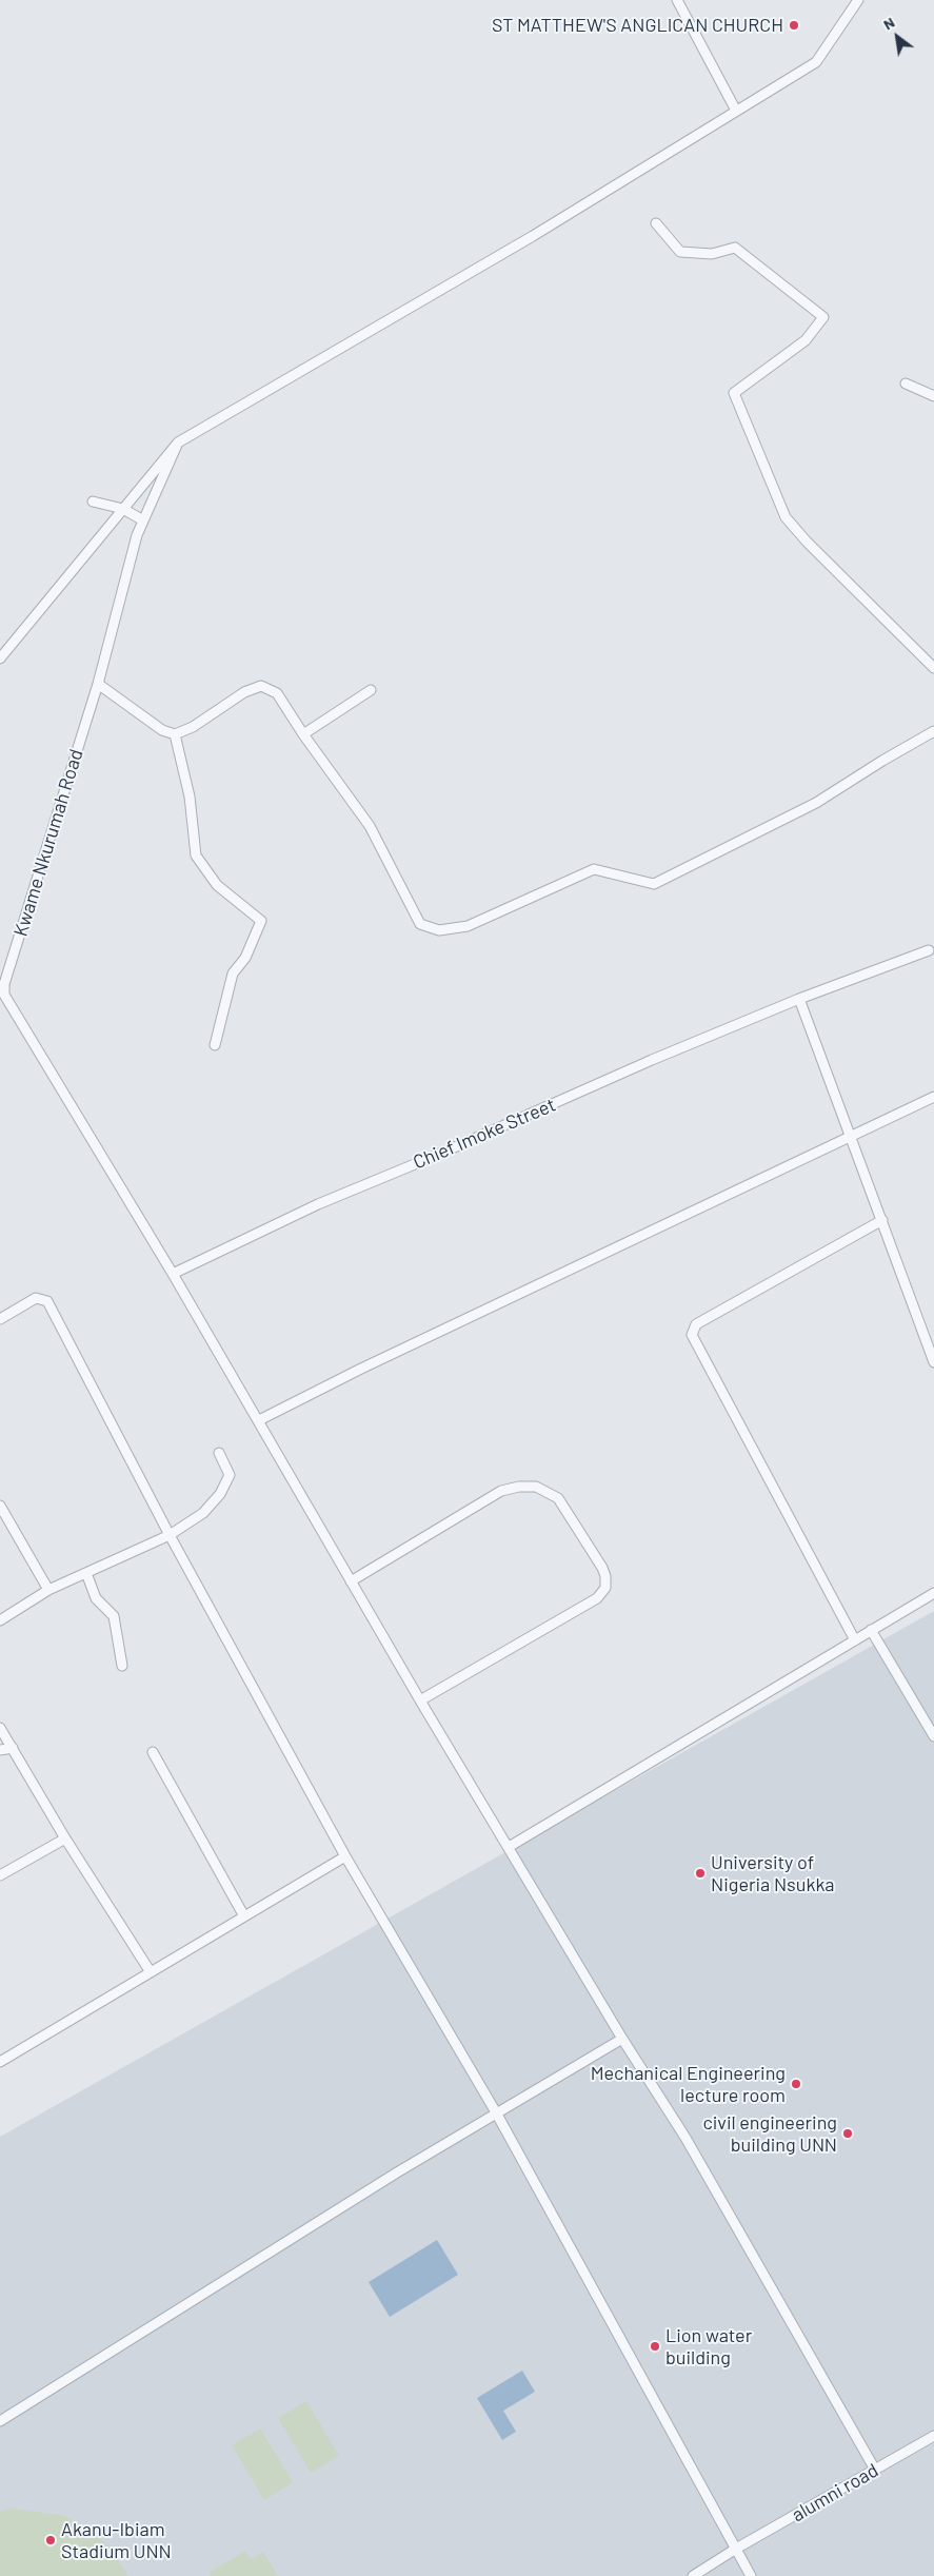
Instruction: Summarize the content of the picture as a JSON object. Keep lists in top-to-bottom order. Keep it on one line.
{"streets":{"street":["Kwame Nkurumah Road","Chief Imoke Street","alumni road"]},"places":["ST MATTHEW'S ANGLICAN CHURCH","University of Nigeria Nsukka","Mechanical Engineering lecture room","civil engineering building UNN","Lion water building","Akanu-Ibiam Stadium UNN"],"north":"top left"}
